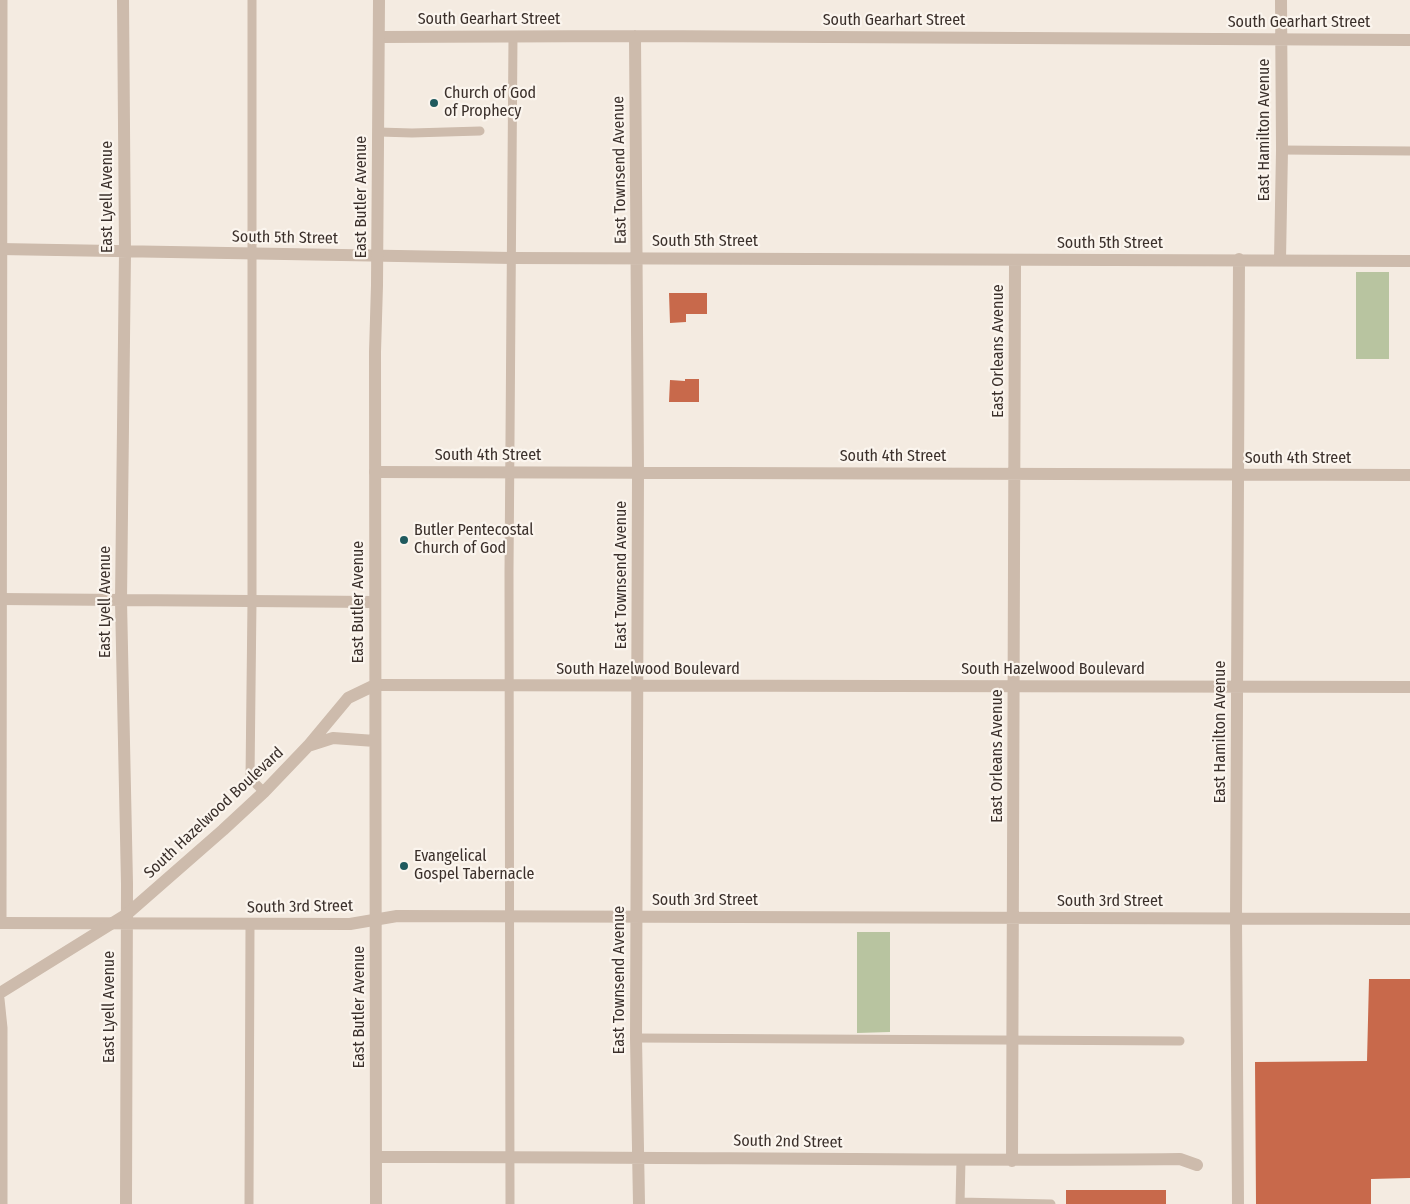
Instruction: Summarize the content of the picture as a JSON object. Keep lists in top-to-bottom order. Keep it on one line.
{"streets":{"street":["South Gearhart Street","East Hamilton Avenue","East Townsend Avenue","East Lyell Avenue","East Butler Avenue","South 5th Street","East Orleans Avenue","South 4th Street","South Hazelwood Boulevard","South 3rd Street","South 2nd Street"]},"crossings":[["South Gearhart Street","East Hamilton Avenue"],["South Gearhart Street","East Townsend Avenue"],["South Gearhart Street","East Butler Avenue"],["East Hamilton Avenue","South 5th Street"],["East Hamilton Avenue","South 4th Street"],["East Hamilton Avenue","South Hazelwood Boulevard"],["East Hamilton Avenue","South 3rd Street"],["East Townsend Avenue","South 5th Street"],["East Townsend Avenue","South 4th Street"],["East Townsend Avenue","South Hazelwood Boulevard"],["East Townsend Avenue","South 3rd Street"],["East Townsend Avenue","South 2nd Street"],["East Lyell Avenue","South 5th Street"],["East Lyell Avenue","South Hazelwood Boulevard"],["East Lyell Avenue","South 3rd Street"],["East Butler Avenue","South 5th Street"],["East Butler Avenue","South 4th Street"],["East Butler Avenue","South Hazelwood Boulevard"],["East Butler Avenue","South 3rd Street"],["East Butler Avenue","South 2nd Street"],["South 5th Street","East Orleans Avenue"],["East Orleans Avenue","South 4th Street"],["East Orleans Avenue","South Hazelwood Boulevard"],["East Orleans Avenue","South 3rd Street"],["East Orleans Avenue","South 2nd Street"],["South Hazelwood Boulevard","South 3rd Street"]],"places":["Church of God of Prophecy","Butler Pentecostal Church of God","Evangelical Gospel Tabernacle"]}
